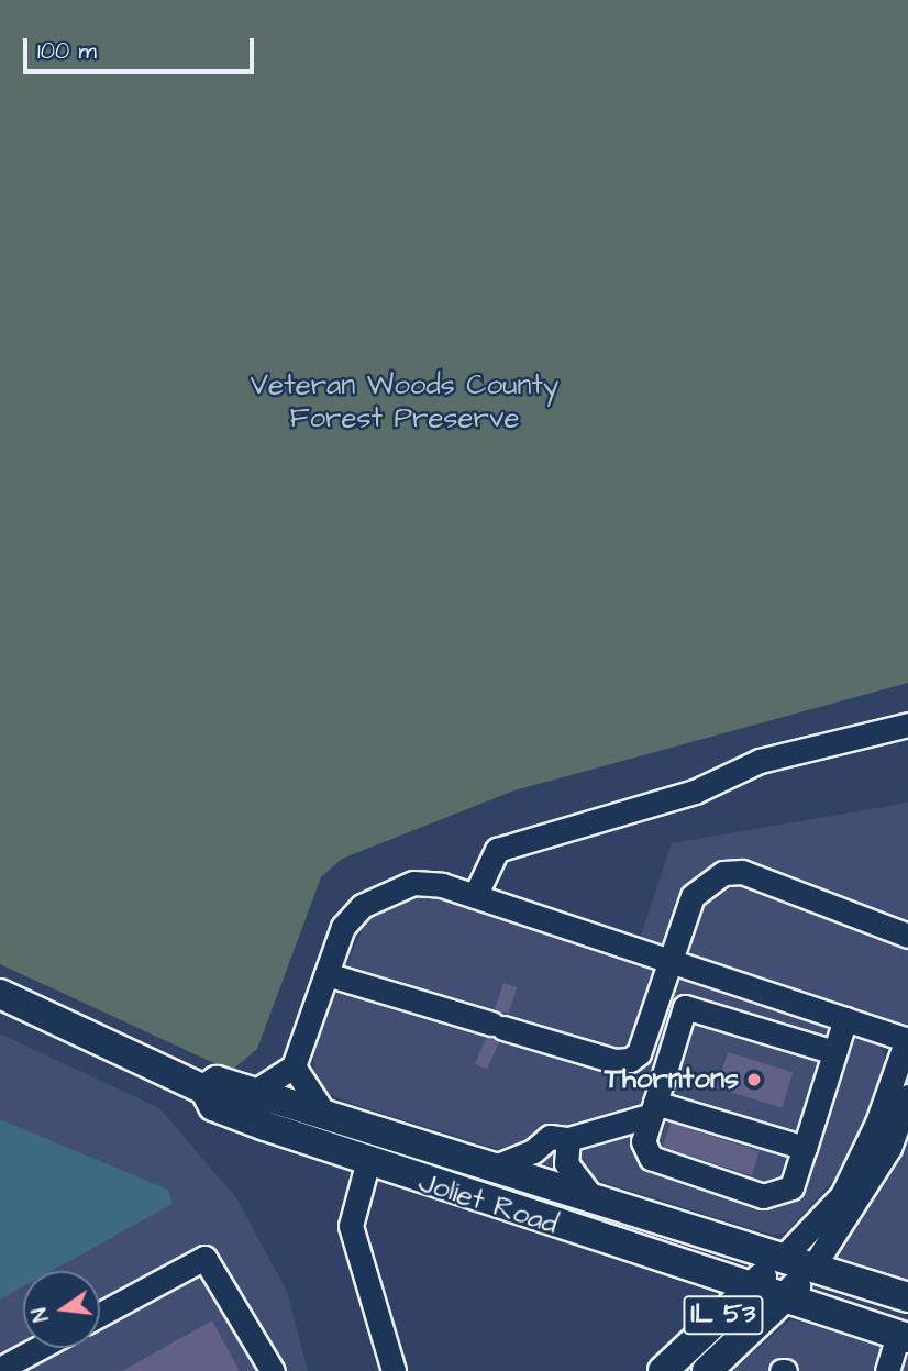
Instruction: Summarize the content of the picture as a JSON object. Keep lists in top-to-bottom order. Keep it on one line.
{"streets":{"main road":["Joliet Road","IL 53"]},"crossings":[["Joliet Road","IL 53"]],"parks":["Veteran Woods County Forest Preserve"],"places":["Thorntons"],"scale_bar":"100 m","north":"left"}
